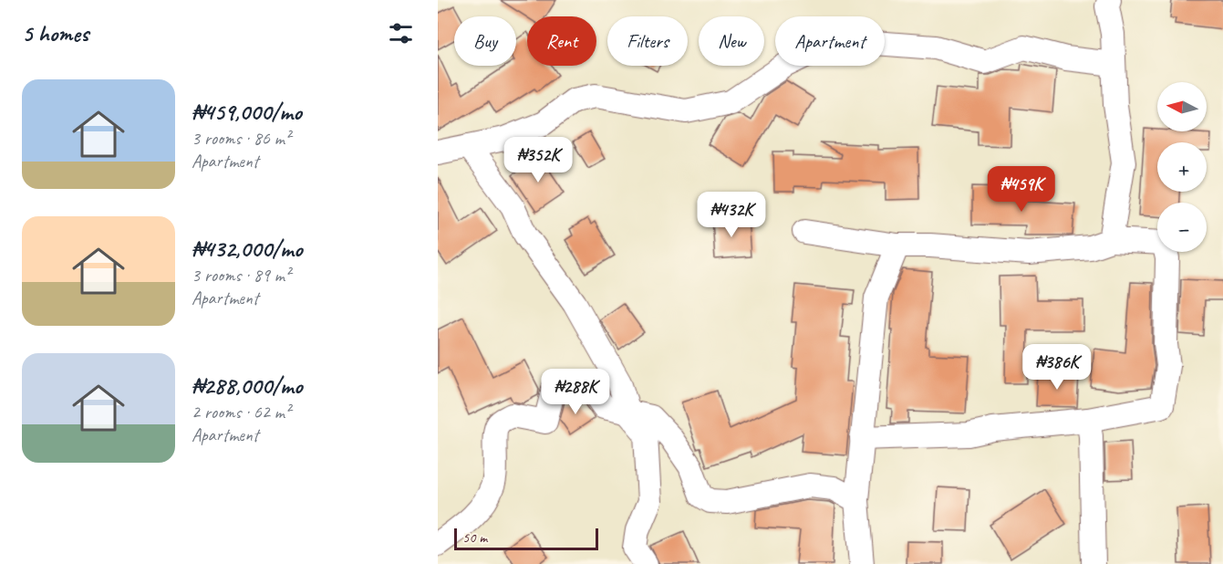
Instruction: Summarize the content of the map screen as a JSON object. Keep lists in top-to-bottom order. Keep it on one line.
{"scale_bar":"50 m","north":"left","page":{"heading":"5 homes","chip":["Buy","Rent","Filters","New","Apartment"],"list":[{"name":"₦459,000/mo","note":"3 rooms · 86 m² · Apartment"},{"name":"₦432,000/mo","note":"3 rooms · 89 m² · Apartment"},{"name":"₦288,000/mo","note":"2 rooms · 62 m² · Apartment"}],"map_buttons":["+","−"],"price":["₦352K","₦459K","₦432K","₦386K","₦288K"],"scale":"50 m"}}
